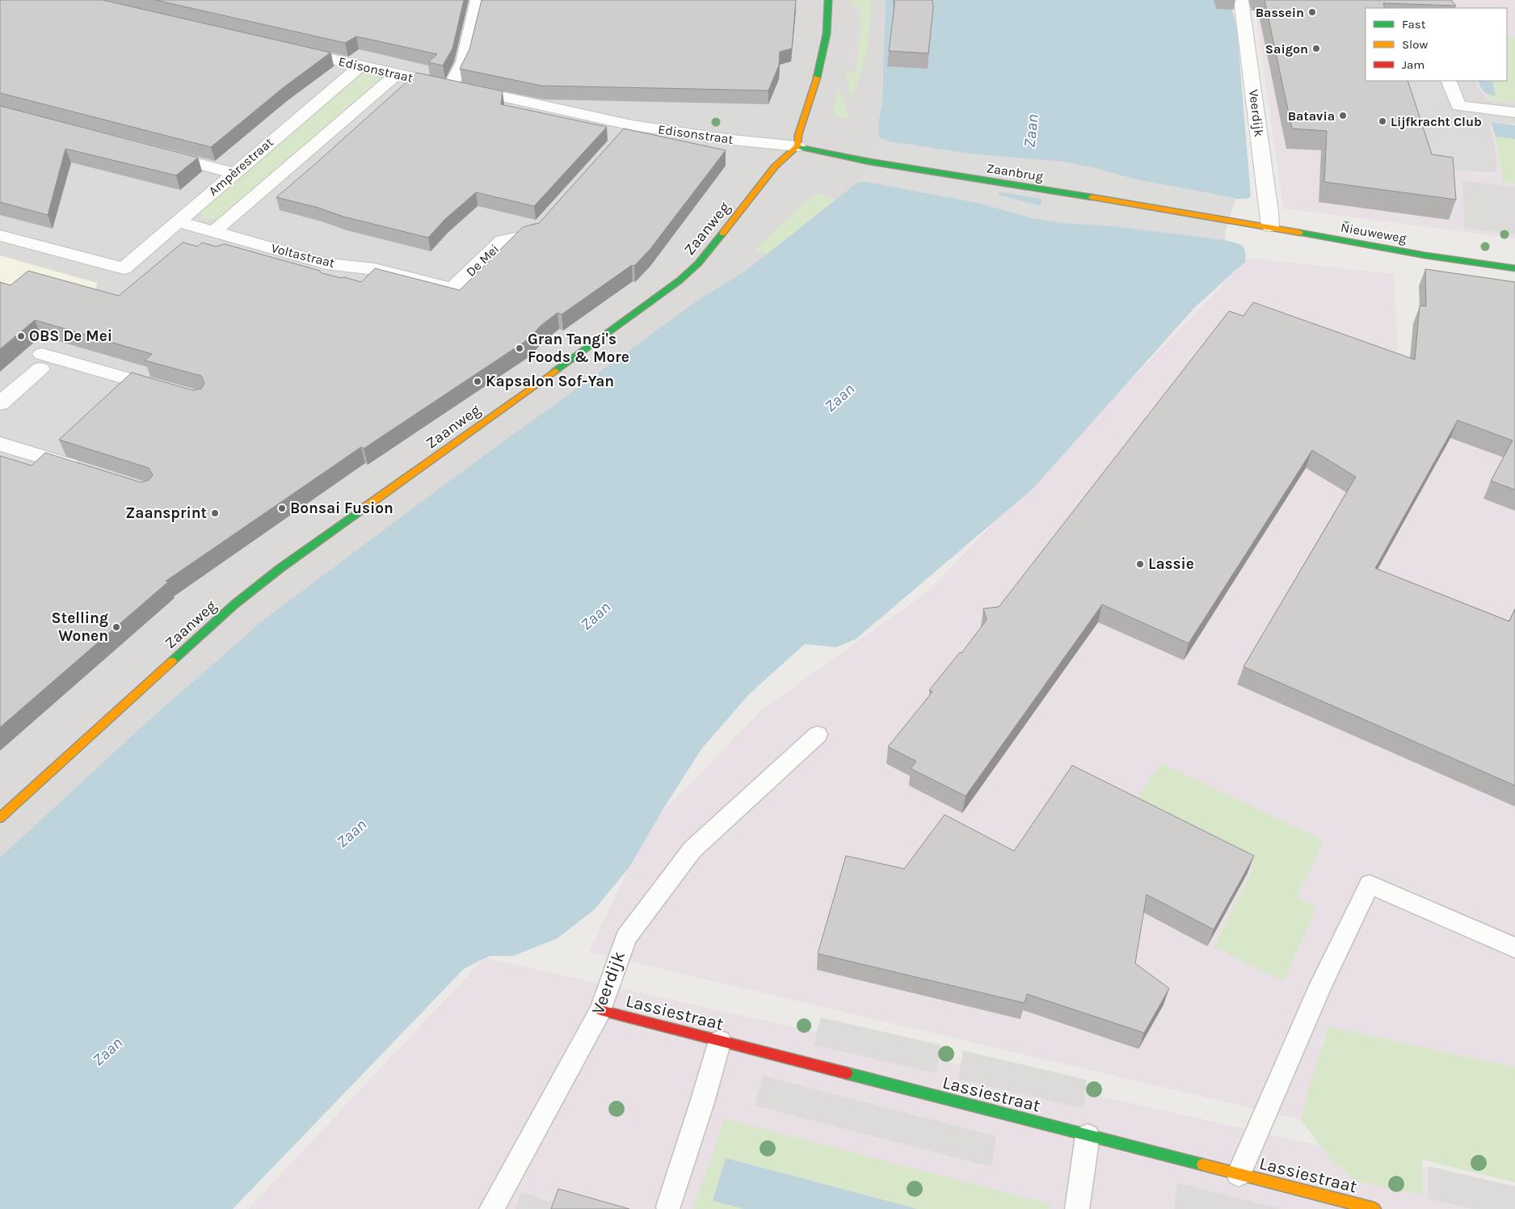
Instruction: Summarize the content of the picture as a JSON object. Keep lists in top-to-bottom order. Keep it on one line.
{"streets":{"street":["Edisonstraat","Veerdijk","Ampèrestraat","Zaanbrug","Zaanweg","Nieuweweg","Voltastraat","De Mei","Lassiestraat"]},"crossings":[["Edisonstraat","Ampèrestraat"],["Edisonstraat","Zaanbrug"],["Edisonstraat","Zaanweg"],["Veerdijk","Nieuweweg"],["Veerdijk","Lassiestraat"],["Ampèrestraat","Voltastraat"],["Zaanbrug","Zaanweg"],["Zaanbrug","Nieuweweg"],["Voltastraat","De Mei"]],"water":["Zaan"],"places":["Bassein","Saigon","Batavia","Lijfkracht Club","OBS De Mei","Gran Tangi's Foods & More","Kapsalon Sof-Yan","Bonsai Fusion","Zaansprint","Lassie","Stelling Wonen"],"legend":["Fast","Slow","Jam"]}
